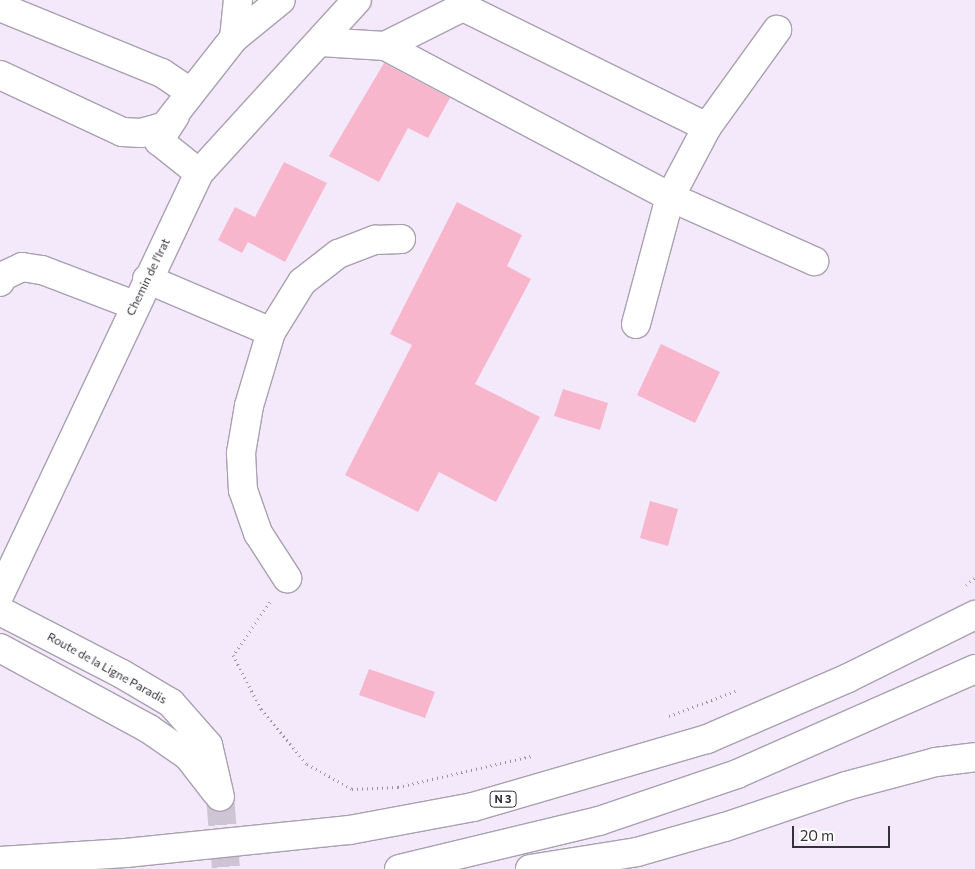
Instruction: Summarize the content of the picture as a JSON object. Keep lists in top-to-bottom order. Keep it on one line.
{"streets":{"main road":["Chemin de l'Irat","Route de la Ligne Paradis","N 3"]},"scale_bar":"20 m"}
